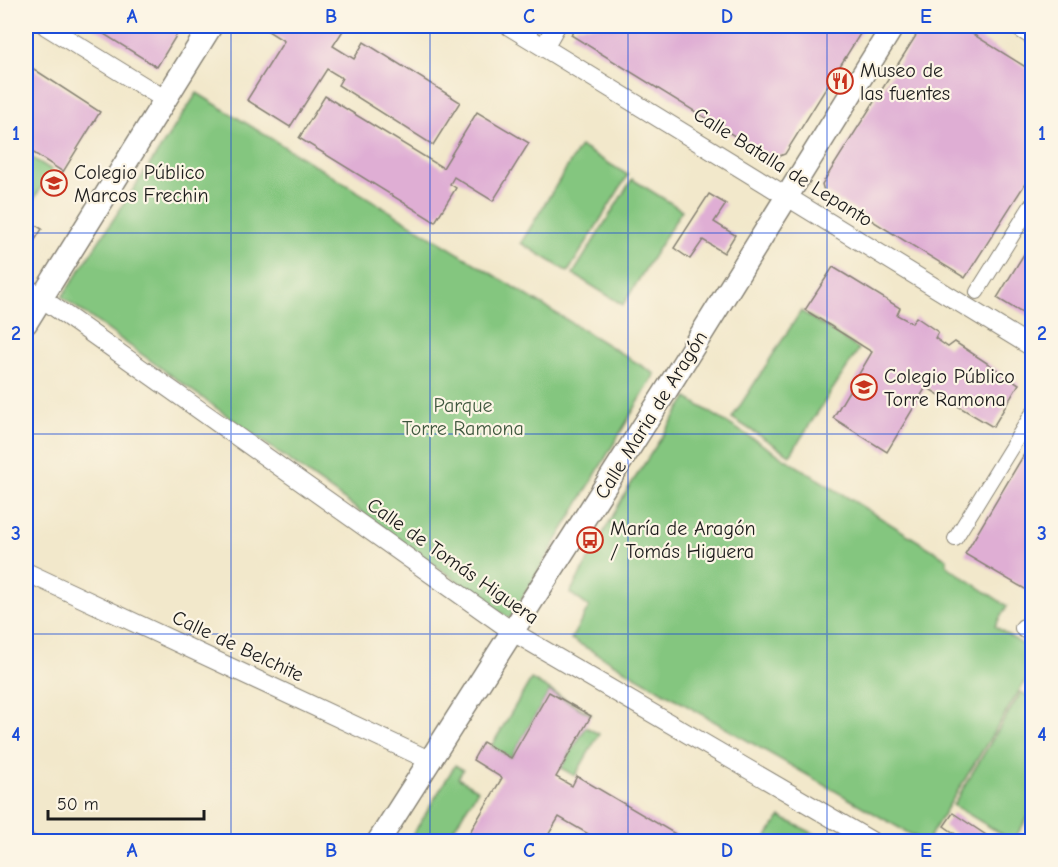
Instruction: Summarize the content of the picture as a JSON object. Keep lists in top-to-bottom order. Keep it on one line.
{"streets":{"street":["Calle Batalla de Lepanto","Calle Maria de Aragón","Calle de Tomás Higuera","Calle de Belchite"]},"crossings":[["Calle Batalla de Lepanto","Calle Maria de Aragón"],["Calle Maria de Aragón","Calle de Tomás Higuera"],["Calle Maria de Aragón","Calle de Belchite"]],"parks":["Parque Torre Ramona"],"places":{"restaurant":["Museo de las fuentes"],"school or university":["Colegio Público Marcos Frechin","Colegio Público Torre Ramona"],"bus stop":["María de Aragón / Tomás Higuera"]},"scale_bar":"50 m","grid":{"columns":["A","B","C","D","E"],"rows":["1","2","3","4"]}}
